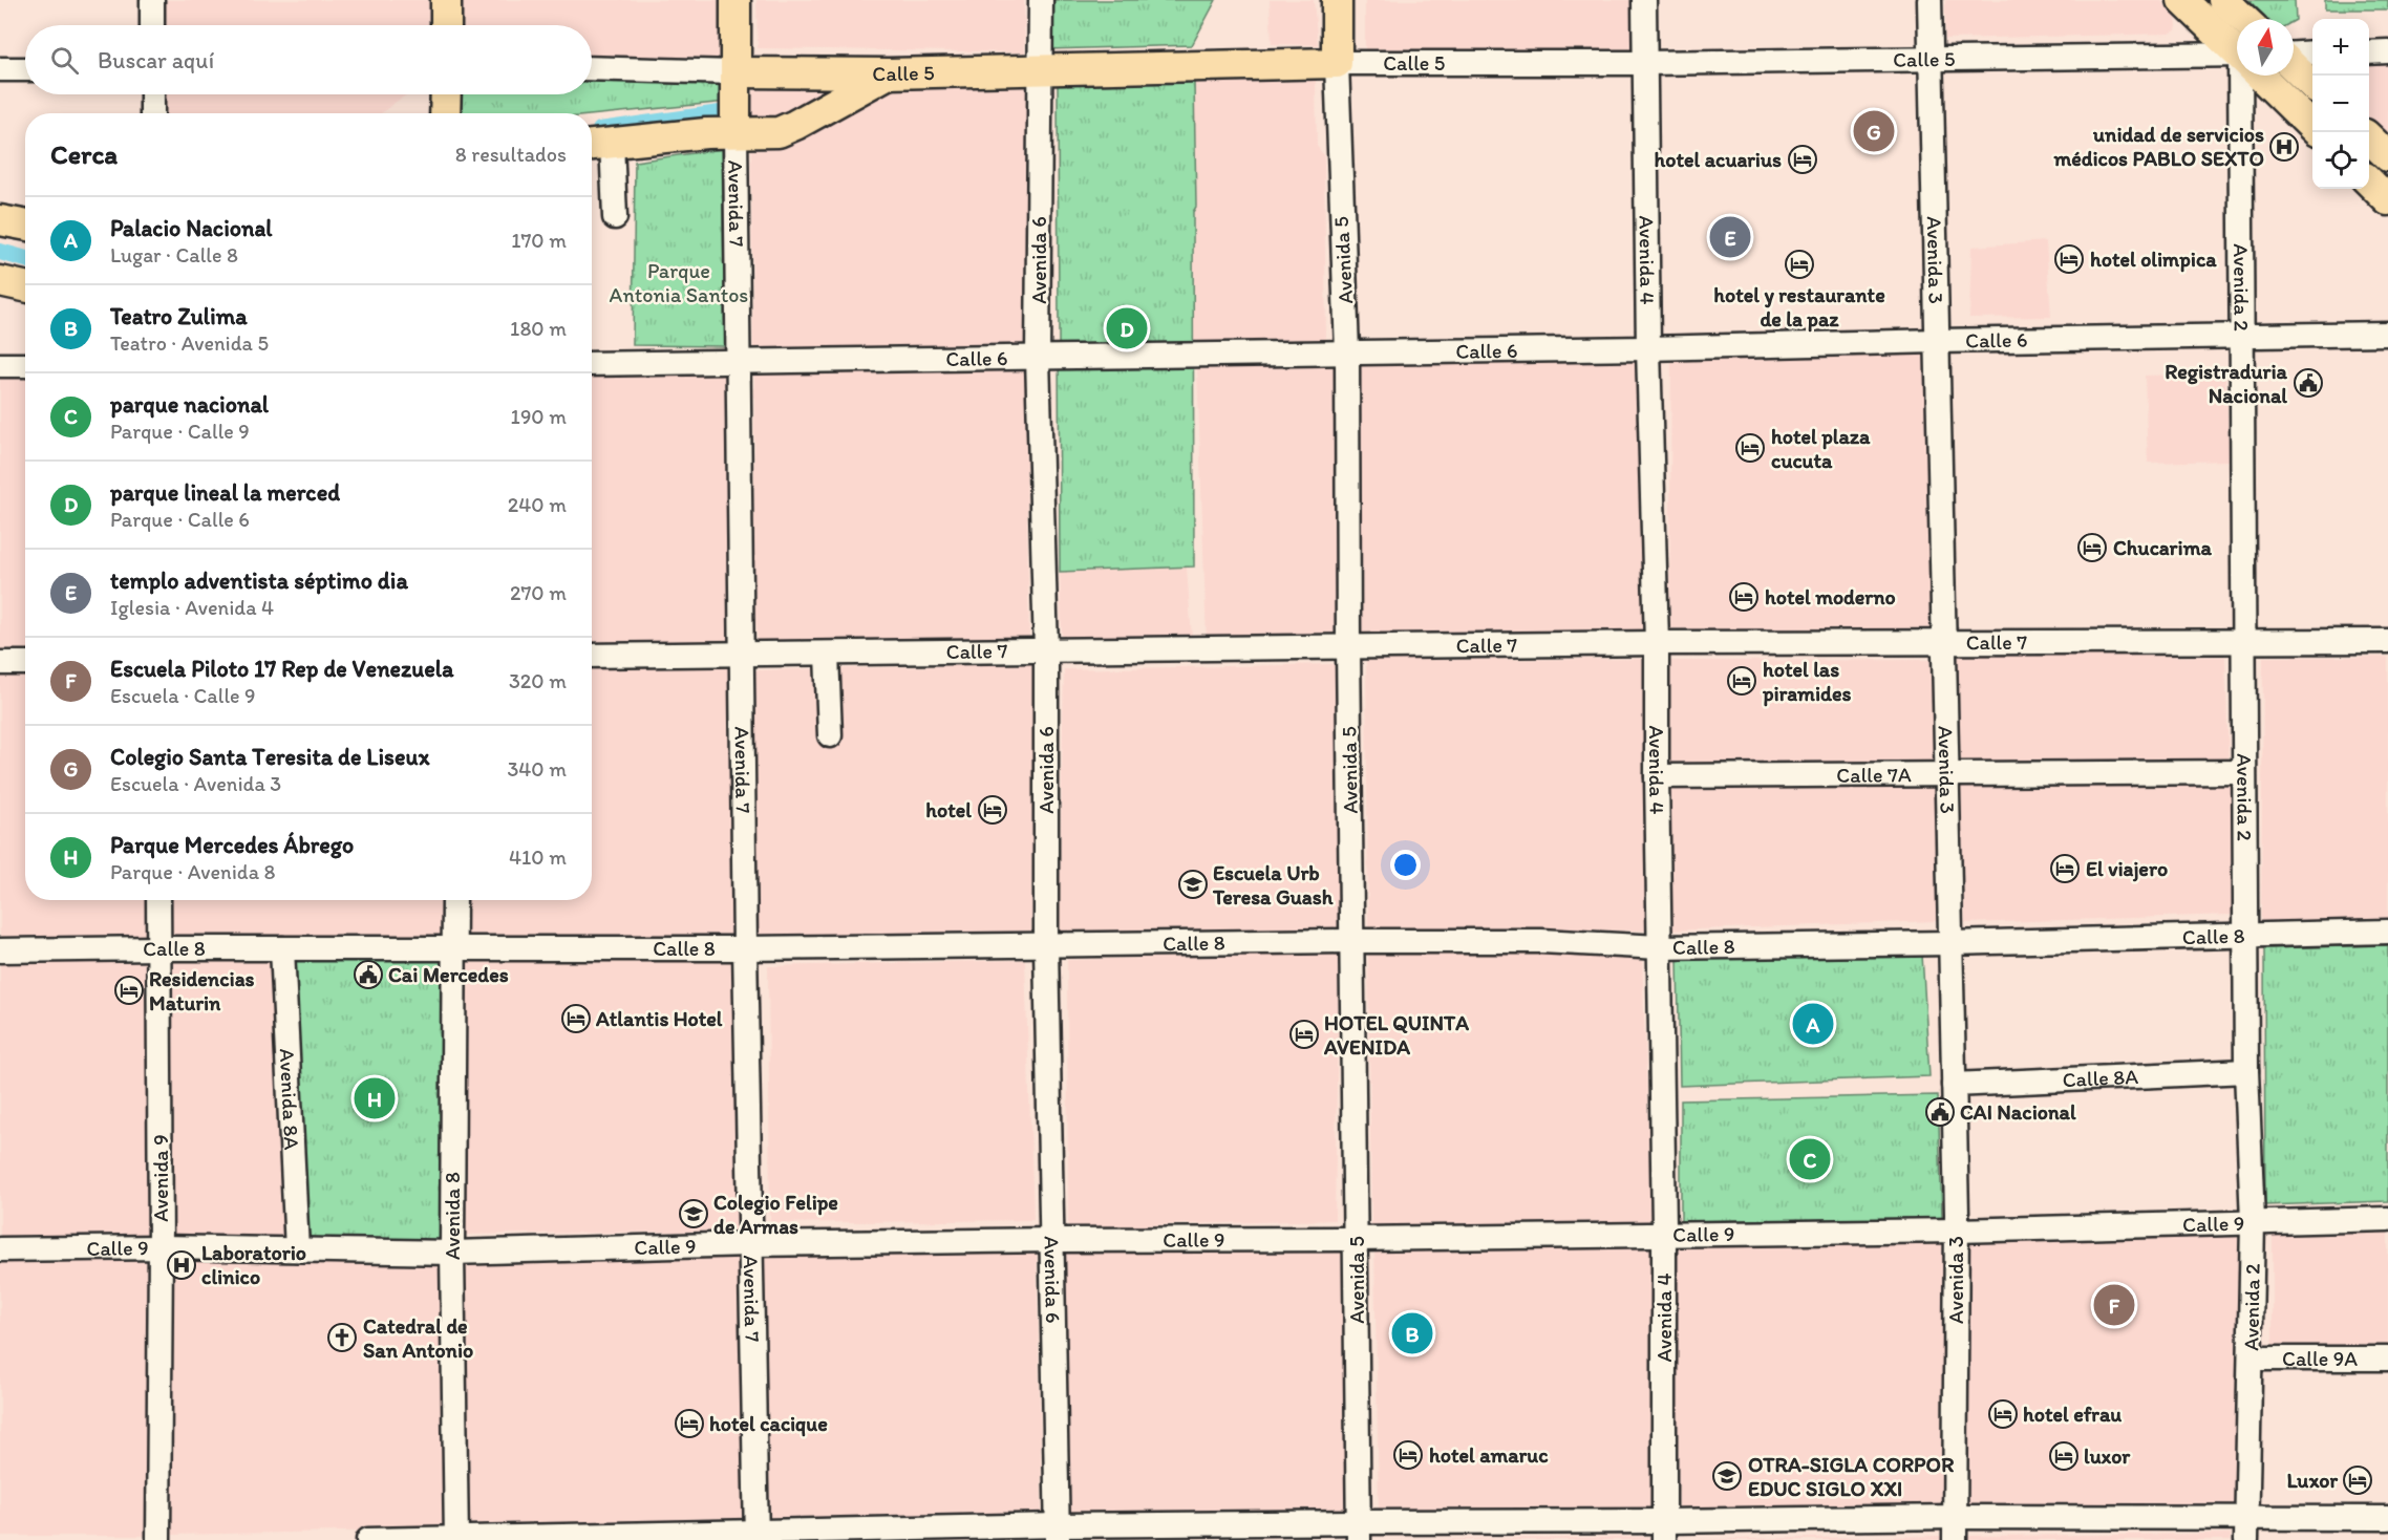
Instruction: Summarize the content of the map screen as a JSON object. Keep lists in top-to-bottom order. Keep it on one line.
{"streets":{"main road":["Calle 5","Avenida 7","Avenida 5"],"street":["Avenida 6","Avenida 4","Avenida 3","Avenida 2","Calle 6","Calle 7","Calle 7A","Calle 8","Calle 8A","Avenida 8A","Avenida 9","Avenida 8","Calle 9","Calle 9A"]},"crossings":[["Calle 5","Avenida 7"],["Calle 5","Avenida 6"],["Calle 5","Avenida 5"],["Calle 5","Avenida 4"],["Calle 5","Avenida 3"],["Avenida 7","Calle 6"],["Avenida 7","Calle 7"],["Avenida 7","Calle 8"],["Avenida 7","Calle 9"],["Avenida 6","Calle 6"],["Avenida 6","Calle 7"],["Avenida 6","Calle 8"],["Avenida 6","Calle 9"],["Avenida 5","Calle 6"],["Avenida 5","Calle 7"],["Avenida 5","Calle 8"],["Avenida 5","Calle 9"],["Avenida 4","Calle 6"],["Avenida 4","Calle 7"],["Avenida 4","Calle 7A"],["Avenida 4","Calle 8"],["Avenida 4","Calle 9"],["Avenida 3","Calle 6"],["Avenida 3","Calle 7"],["Avenida 3","Calle 7A"],["Avenida 3","Calle 8"],["Avenida 3","Calle 8A"],["Avenida 3","Calle 9"],["Avenida 2","Calle 6"],["Avenida 2","Calle 7"],["Avenida 2","Calle 7A"],["Avenida 2","Calle 8"],["Avenida 2","Calle 8A"],["Avenida 2","Calle 9"],["Avenida 2","Calle 9A"],["Calle 8","Avenida 8A"],["Calle 8","Avenida 9"],["Calle 8","Avenida 8"],["Avenida 8A","Calle 9"],["Avenida 9","Calle 9"],["Avenida 8","Calle 9"]],"parks":["Parque Antonia Santos"],"places":{"hospital":["unidad de servicios médicos PABLO SEXTO","Laboratorio clinico"],"hotel":["hotel acuarius","hotel olimpica","hotel y restaurante de la paz","hotel plaza cucuta","Chucarima","hotel moderno","hotel las piramides","hotel","El viajero","Residencias Maturin","Atlantis Hotel","HOTEL QUINTA AVENIDA","hotel efrau","hotel cacique","hotel amaruc","luxor","Luxor"],"public building":["Registraduria Nacional","Cai Mercedes","CAI Nacional"],"school or university":["Escuela Urb Teresa Guash","Colegio Felipe de Armas","OTRA-SIGLA CORPOR EDUC SIGLO XXI"],"church":["Catedral de San Antonio"]},"north":"top","page":{"map_buttons":["+","−"],"search":"Buscar aquí","pins":["G","E","D","A","H","C","F","B"],"heading":["Cerca","8 resultados"],"list":[{"mark":"A","name":"Palacio Nacional","note":"Lugar · Calle 8","value":"170 m"},{"mark":"B","name":"Teatro Zulima","note":"Teatro · Avenida 5","value":"180 m"},{"mark":"C","name":"parque nacional","note":"Parque · Calle 9","value":"190 m"},{"mark":"D","name":"parque lineal la merced","note":"Parque · Calle 6","value":"240 m"},{"mark":"E","name":"templo adventista séptimo dia","note":"Iglesia · Avenida 4","value":"270 m"},{"mark":"F","name":"Escuela Piloto 17 Rep de Venezuela","note":"Escuela · Calle 9","value":"320 m"},{"mark":"G","name":"Colegio Santa Teresita de Liseux","note":"Escuela · Avenida 3","value":"340 m"},{"mark":"H","name":"Parque Mercedes Ábrego","note":"Parque · Avenida 8","value":"410 m"}]}}
